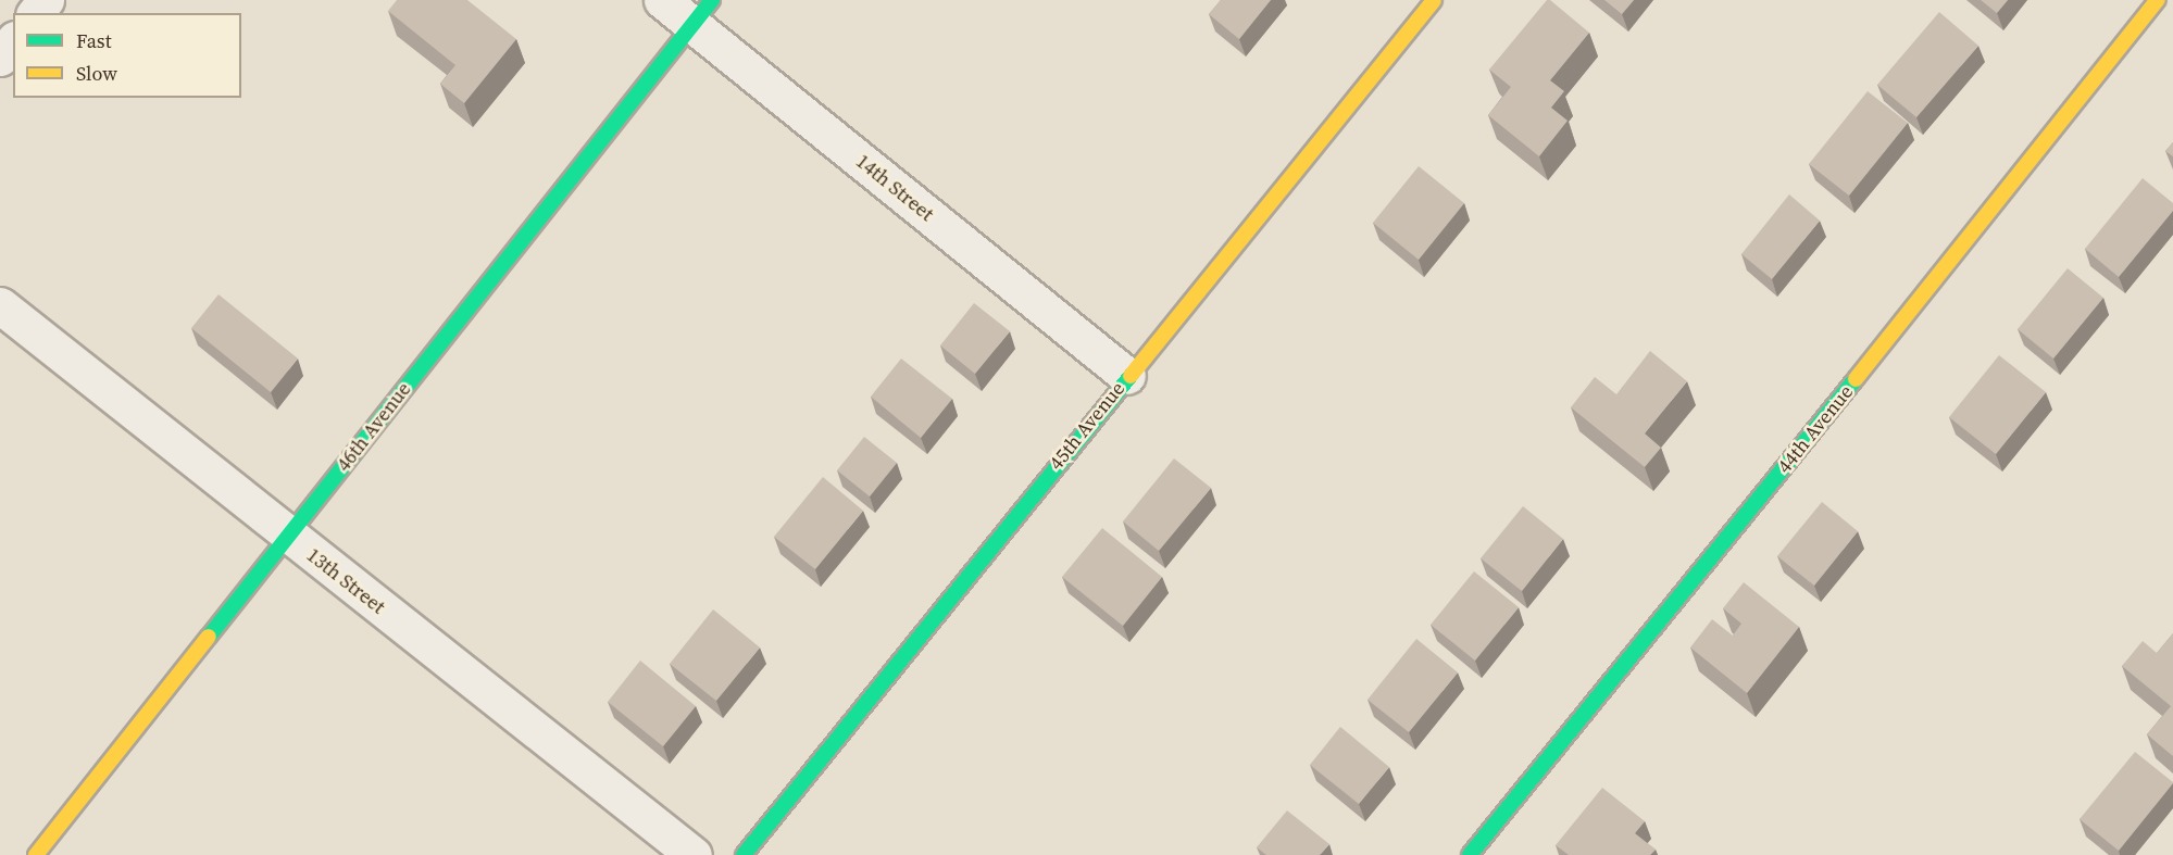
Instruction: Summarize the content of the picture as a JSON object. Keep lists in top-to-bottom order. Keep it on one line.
{"streets":{"street":["14th Street","45th Avenue","46th Avenue","44th Avenue","13th Street"]},"crossings":[["14th Street","45th Avenue"],["14th Street","46th Avenue"],["46th Avenue","13th Street"]],"legend":["Fast","Slow"]}
